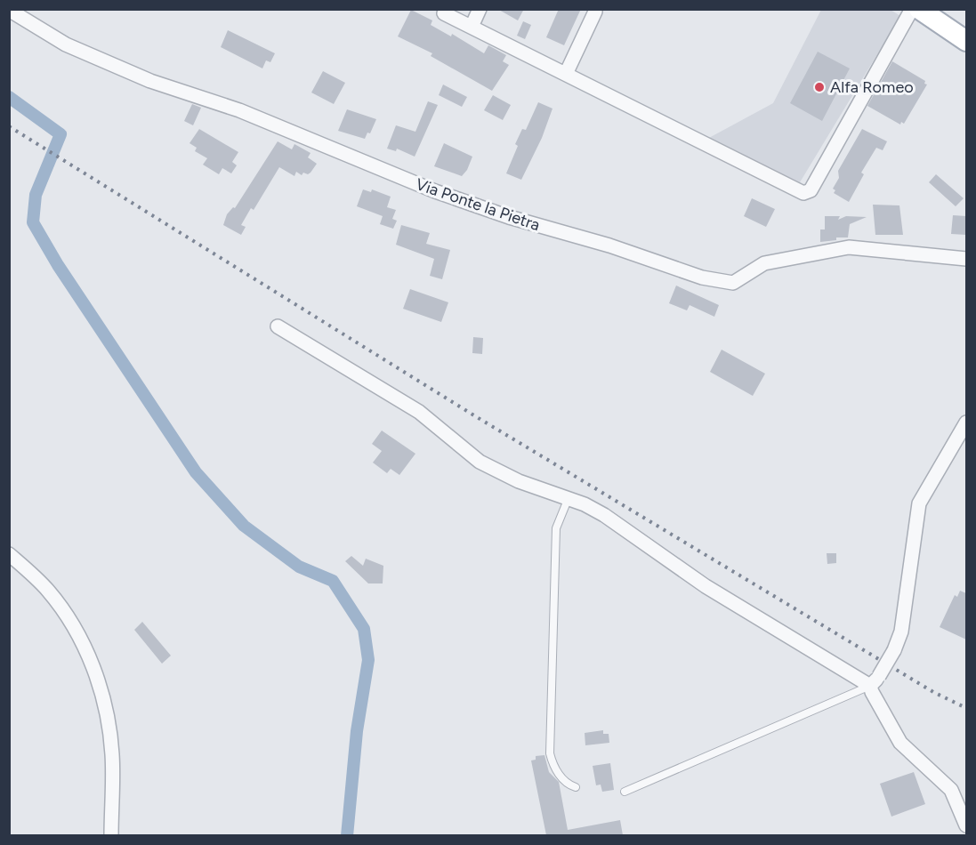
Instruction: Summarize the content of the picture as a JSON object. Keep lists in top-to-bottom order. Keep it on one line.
{"streets":{"street":["Via Ponte la Pietra"]},"places":["Alfa Romeo"]}
